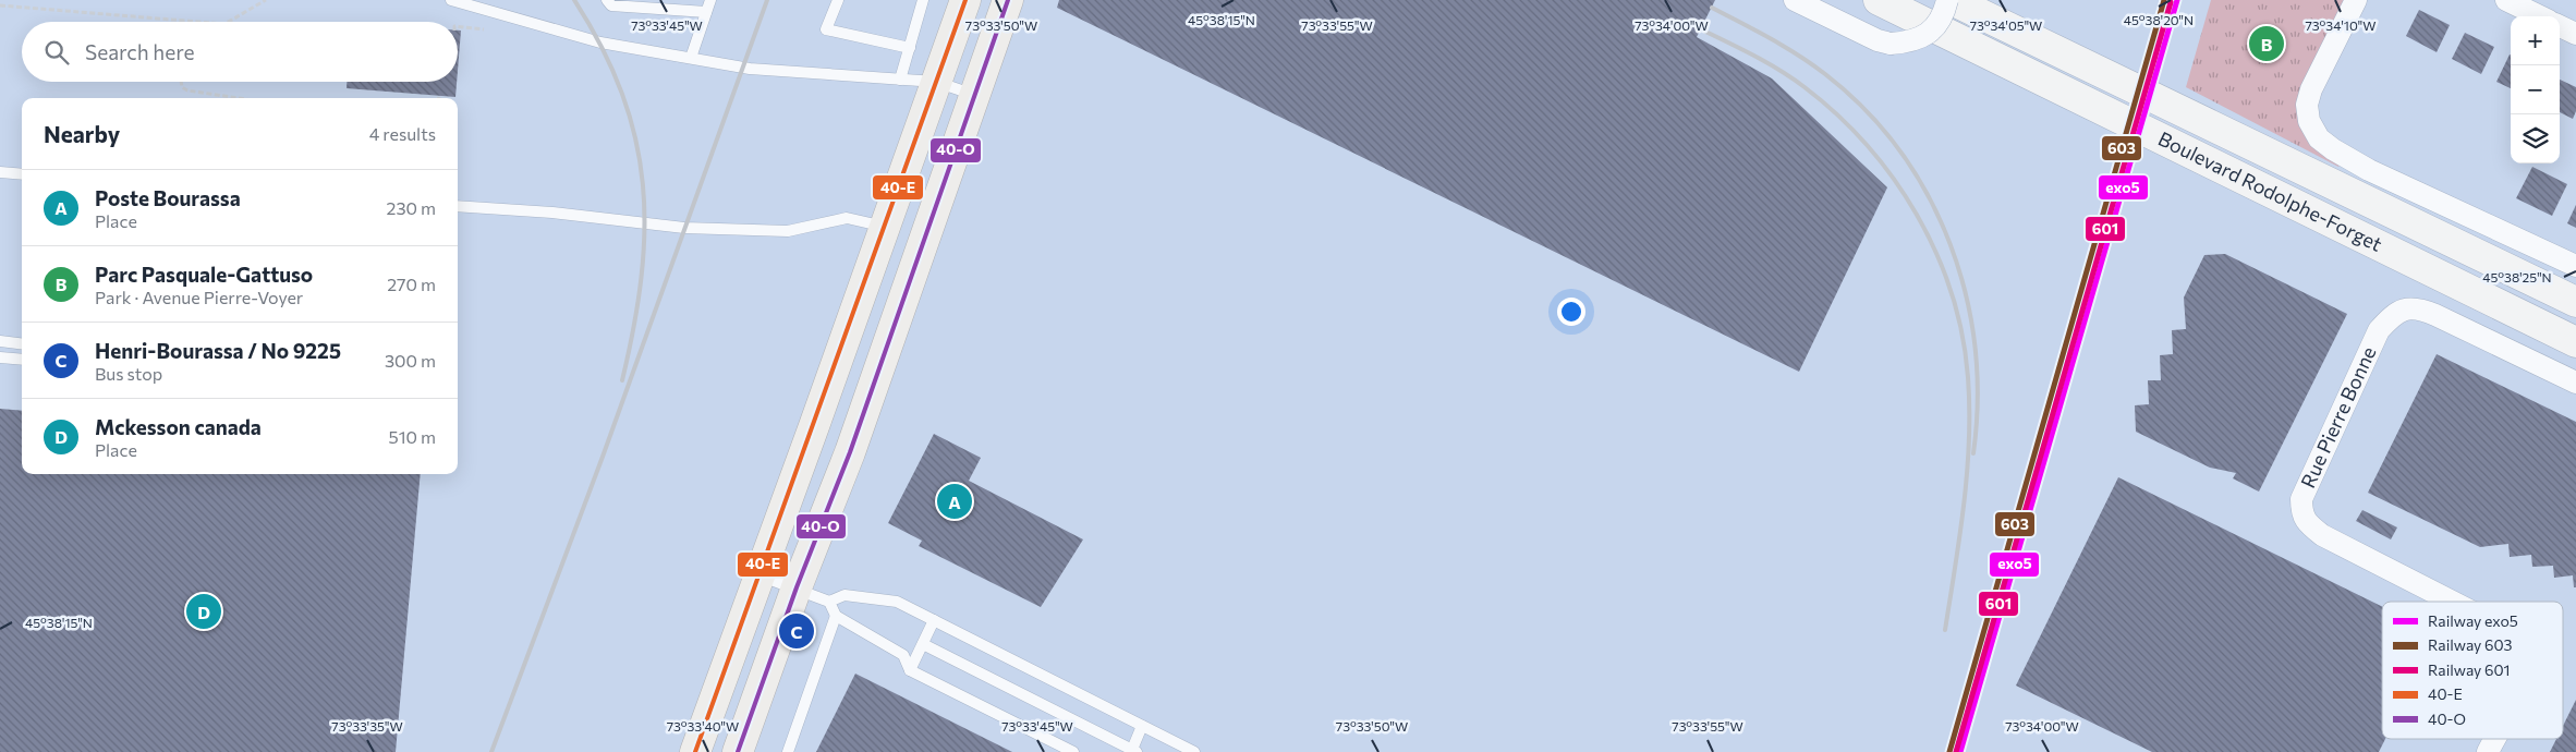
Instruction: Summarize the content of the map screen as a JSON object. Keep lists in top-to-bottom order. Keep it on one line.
{"streets":{"street":["Boulevard Rodolphe-Forget","Rue Pierre Bonne"]},"lines":["rail line exo5","rail line 603","transit line 40-E","transit line 40-O","rail line 601"],"legend":["Railway exo5","Railway 603","Railway 601","40-E","40-O"],"page":{"map_buttons":["+","−"],"search":"Search here","pins":["B","A","D","C"],"heading":["Nearby","4 results"],"list":[{"mark":"A","name":"Poste Bourassa","note":"Place","value":"230 m"},{"mark":"B","name":"Parc Pasquale-Gattuso","note":"Park · Avenue Pierre-Voyer","value":"270 m"},{"mark":"C","name":"Henri-Bourassa / No 9225","note":"Bus stop","value":"300 m"},{"mark":"D","name":"Mckesson canada","note":"Place","value":"510 m"}]},"coordinates":["45°38'15\"N","45°38'20\"N","73°33'45\"W","73°33'50\"W","73°33'55\"W","73°34'00\"W","73°34'05\"W","73°34'10\"W","45°38'25\"N","73°33'35\"W","73°33'40\"W"]}
